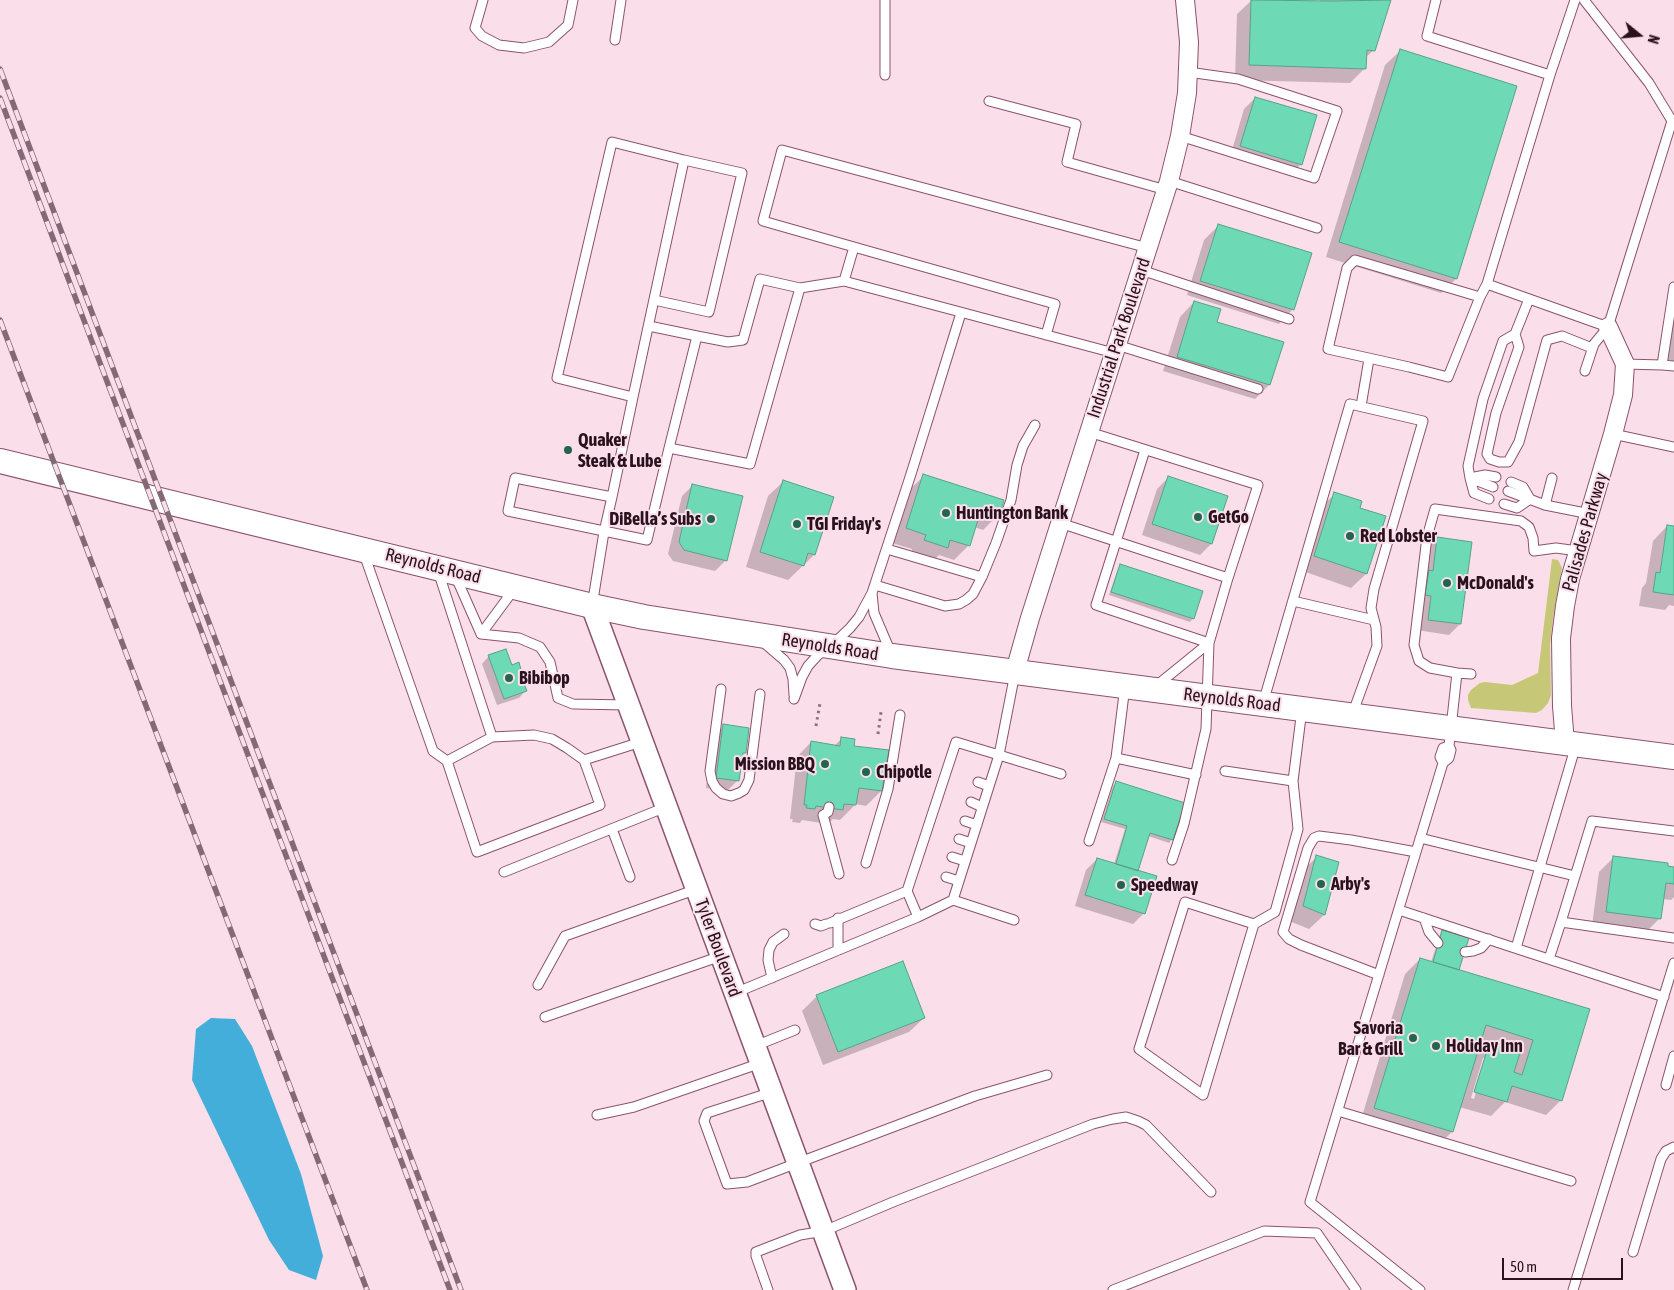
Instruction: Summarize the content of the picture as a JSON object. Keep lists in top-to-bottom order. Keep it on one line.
{"streets":{"main road":["Reynolds Road"],"street":["Industrial Park Boulevard","Palisades Parkway","Tyler Boulevard"]},"crossings":[["Industrial Park Boulevard","Reynolds Road"],["Palisades Parkway","Reynolds Road"],["Reynolds Road","Tyler Boulevard"]],"places":["Quaker Steak & Lube","Huntington Bank","GetGo","DiBella’s Subs","TGI Friday's","Red Lobster","McDonald's","Bibibop","Mission BBQ","Chipotle","Arby's","Speedway","Savoria Bar & Grill","Holiday Inn"],"scale_bar":"50 m","north":"right"}
